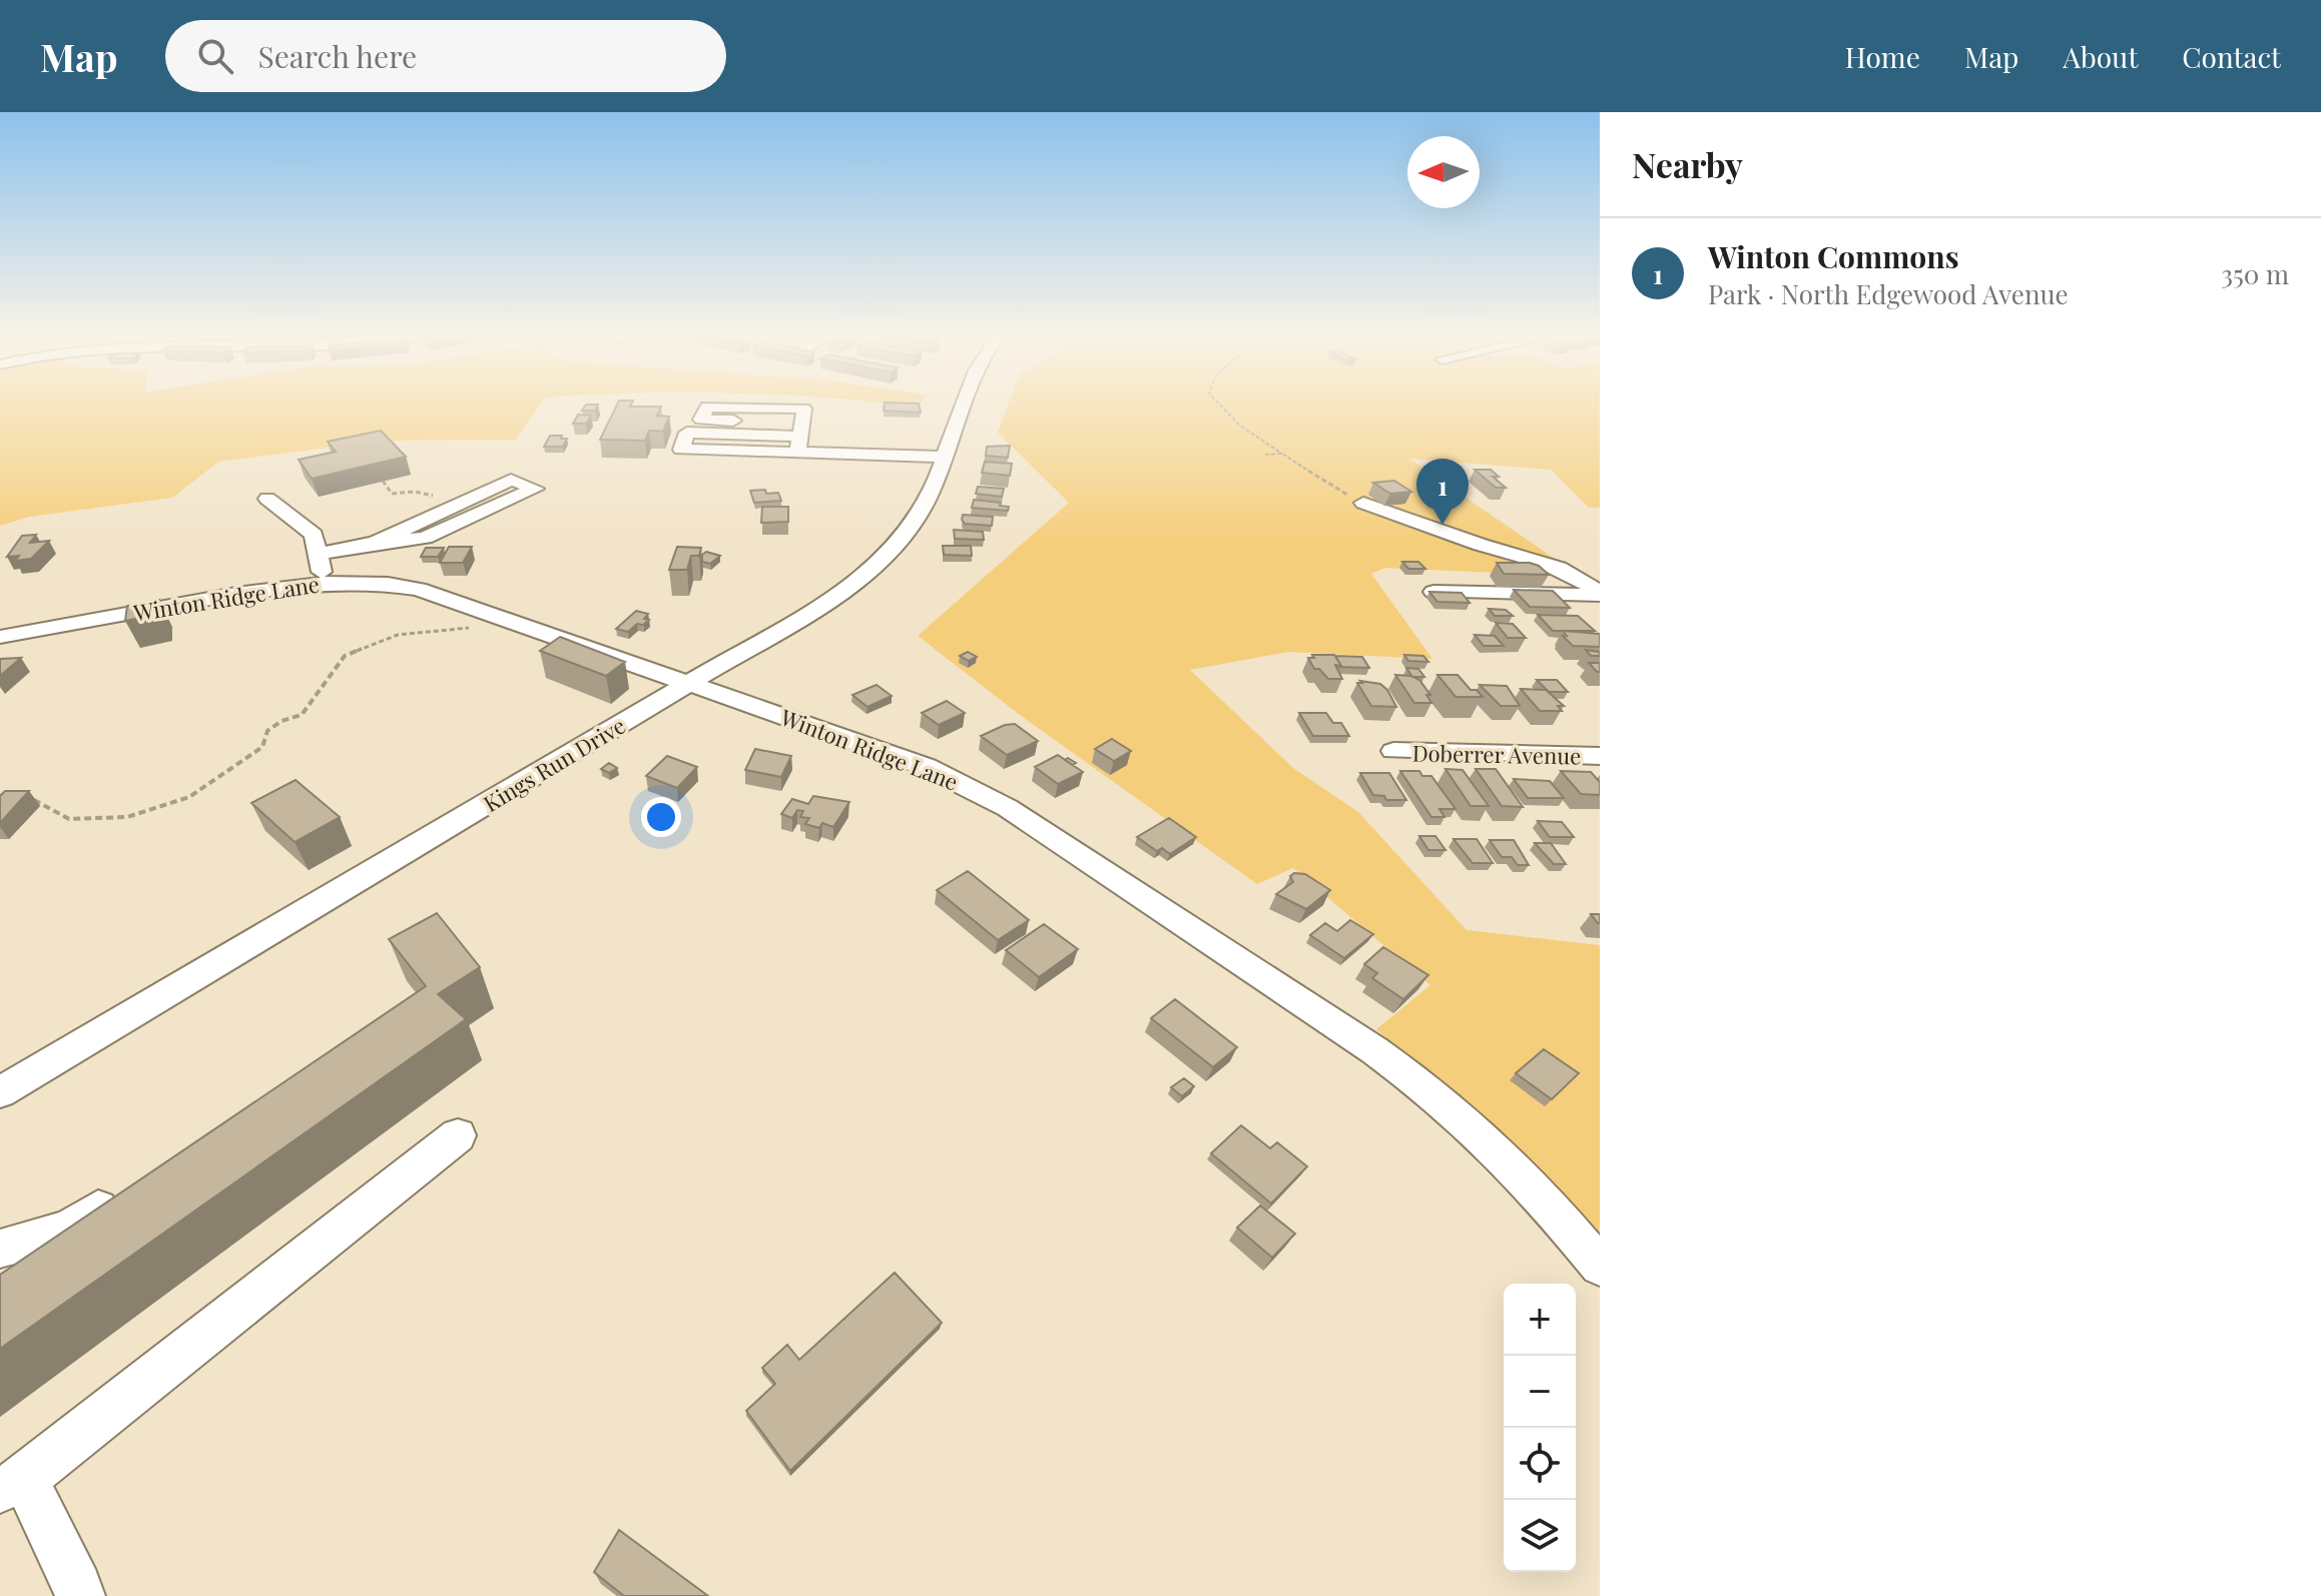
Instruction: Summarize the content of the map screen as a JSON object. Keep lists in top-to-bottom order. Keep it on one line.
{"streets":{"street":["Winton Ridge Lane","Doberrer Avenue","Kings Run Drive"]},"crossings":[["Winton Ridge Lane","Kings Run Drive"]],"north":"left","page":{"header":"Map","search":"Search here","nav":["Home","Map","About","Contact"],"heading":"Nearby","list":[{"mark":"1","name":"Winton Commons","note":"Park · North Edgewood Avenue","value":"350 m"}],"pins":"1","map_buttons":["+","−"]}}
